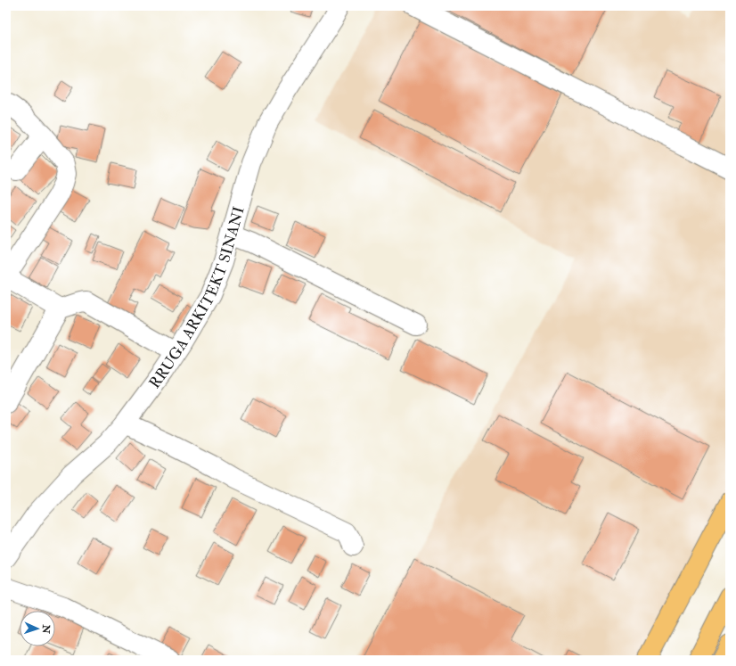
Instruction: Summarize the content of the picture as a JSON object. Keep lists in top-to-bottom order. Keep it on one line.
{"streets":{"street":["RRUGA ARKITEKT SINANI"]},"north":"right"}
